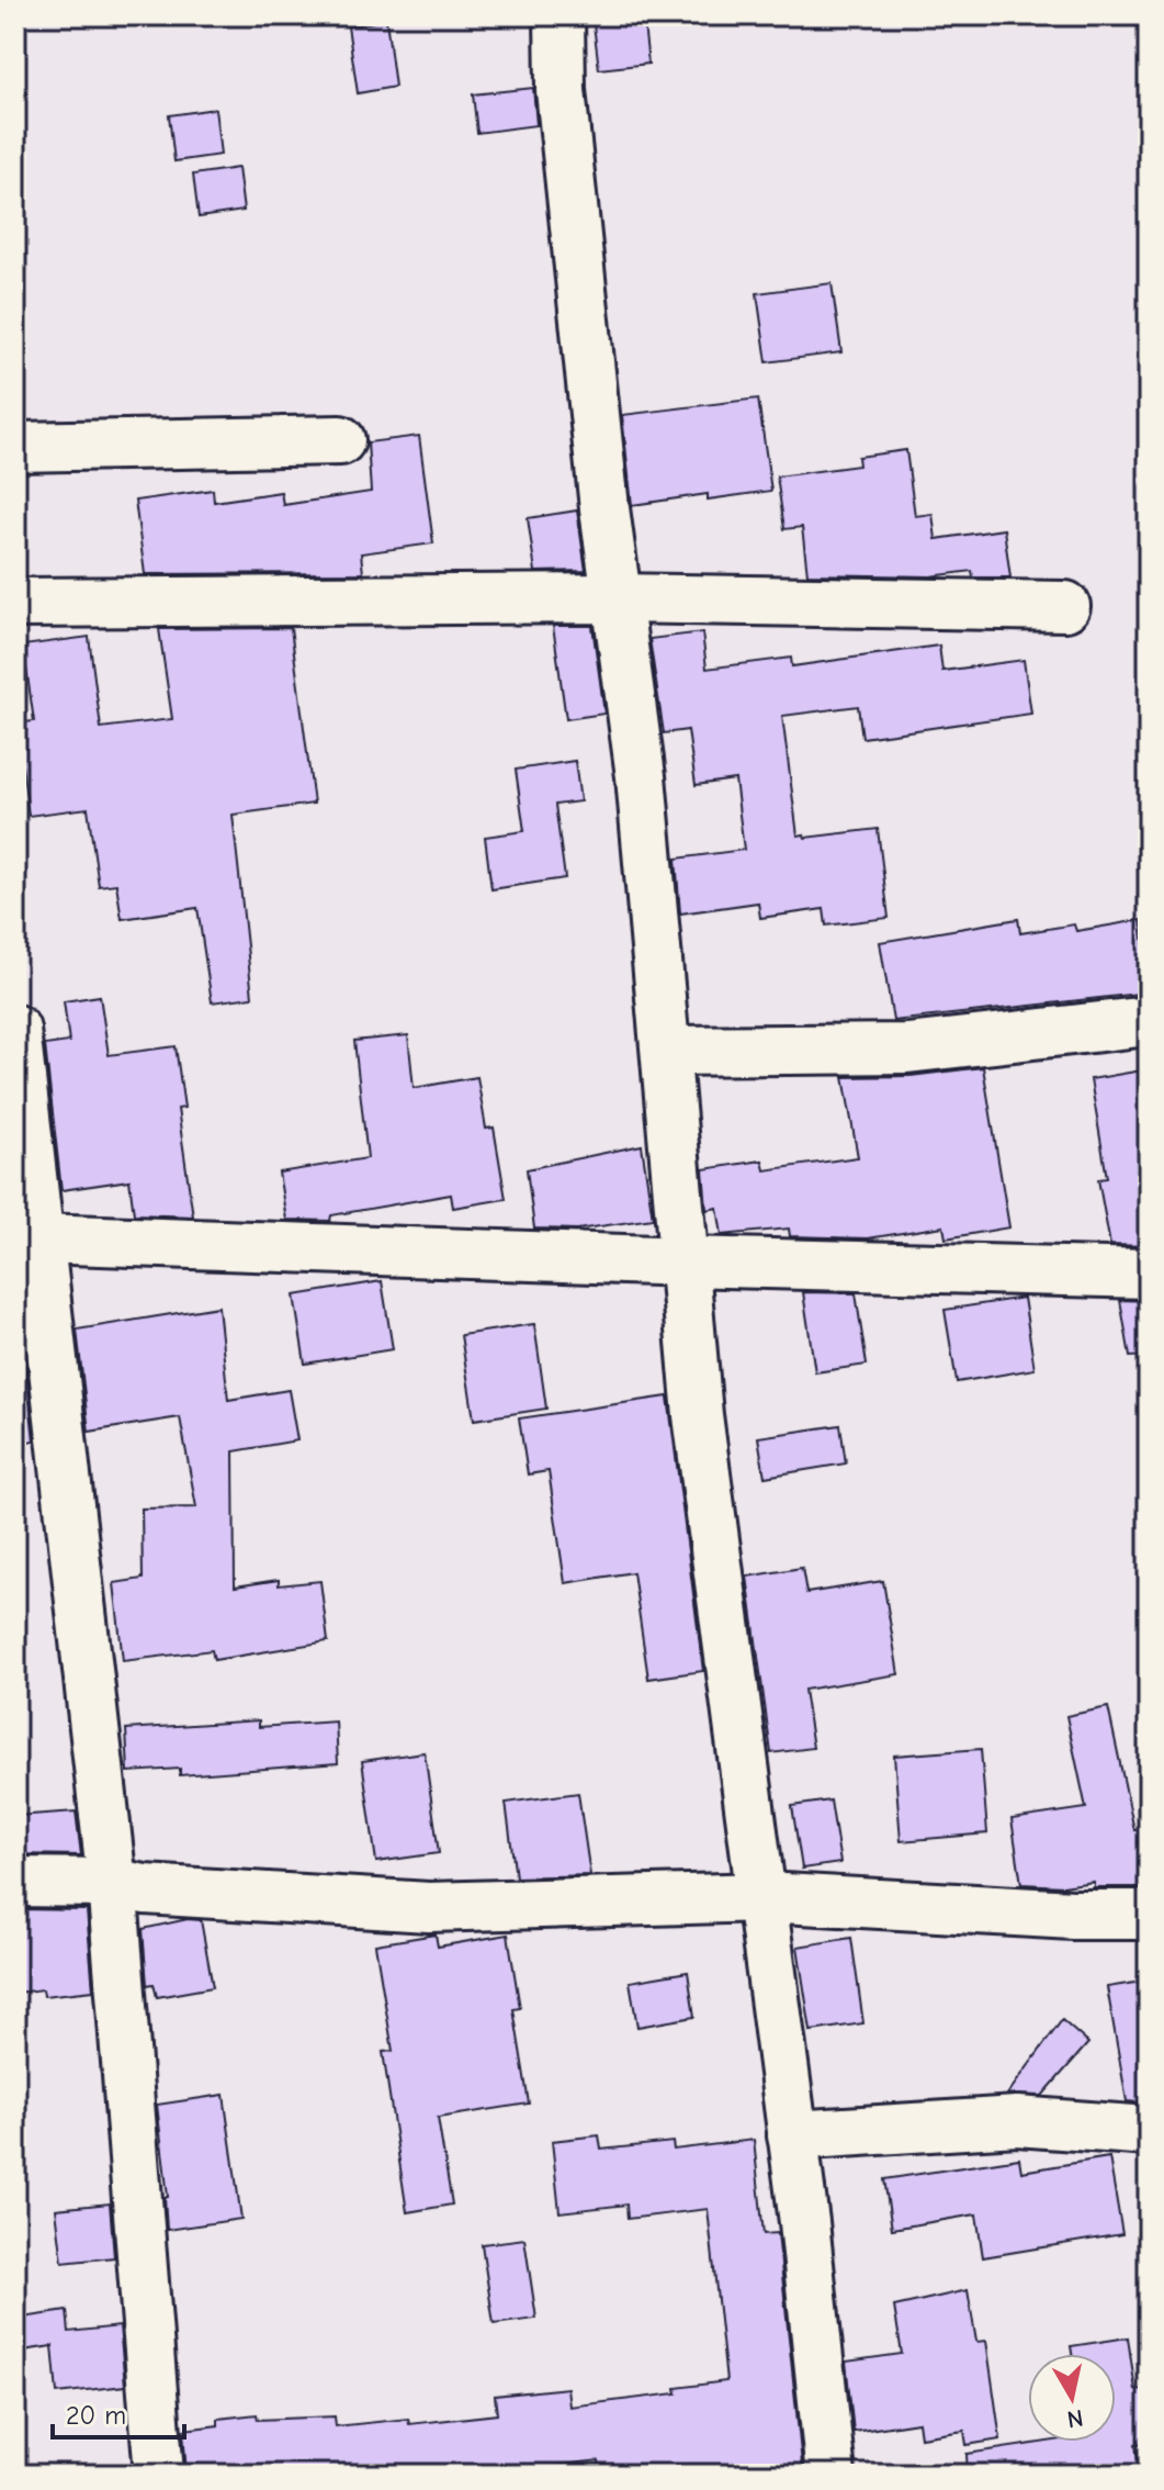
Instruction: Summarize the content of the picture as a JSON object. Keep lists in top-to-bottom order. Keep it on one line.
{"scale_bar":"20 m","north":"bottom"}
